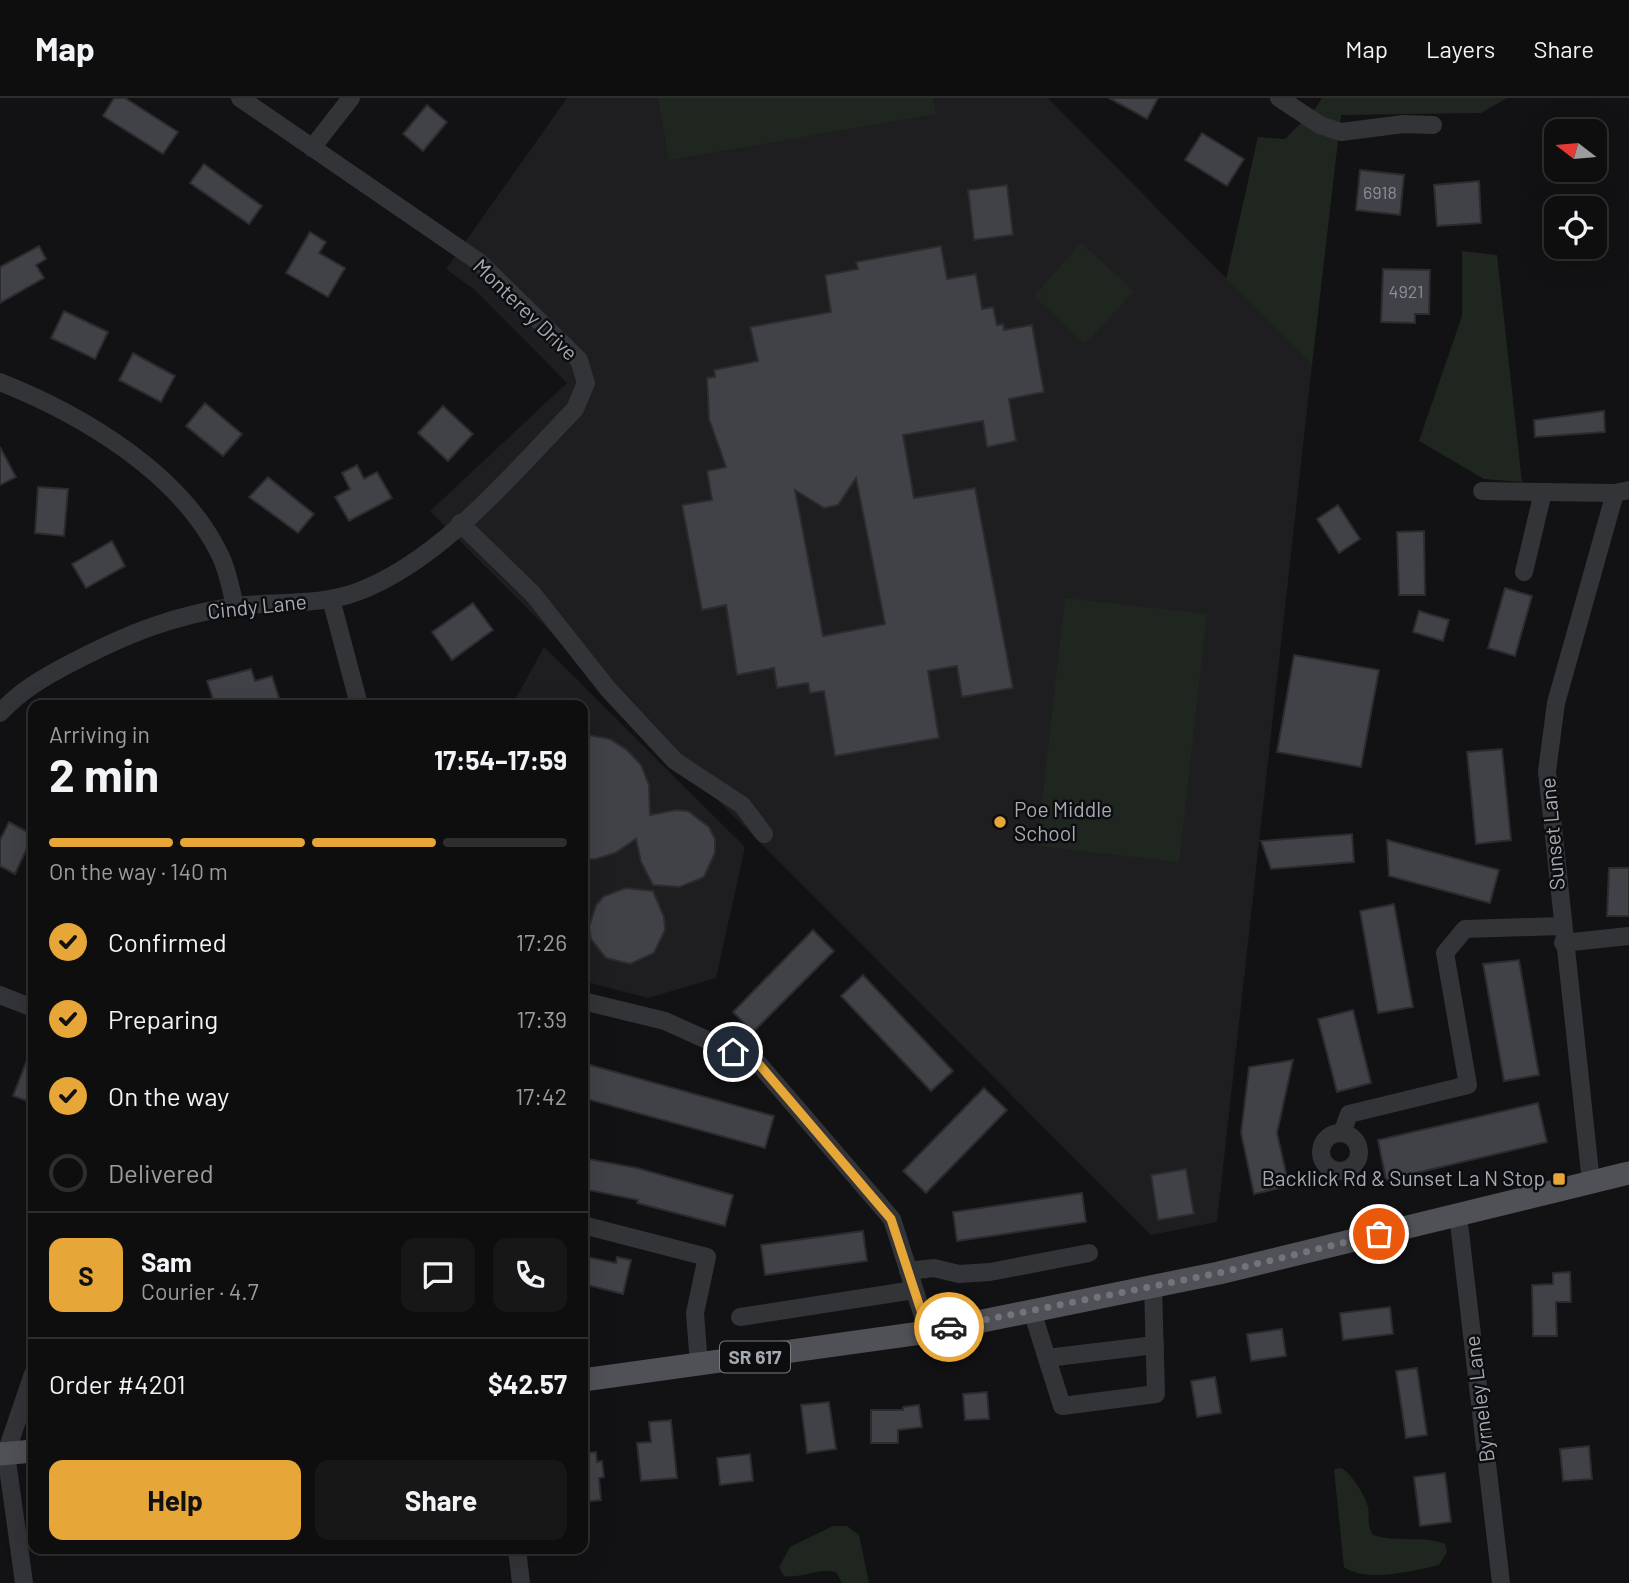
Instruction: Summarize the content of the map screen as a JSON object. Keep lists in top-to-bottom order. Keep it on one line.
{"streets":{"main road":["SR 617"],"street":["Monterey Drive","Cindy Lane","Sunset Lane","Byrneley Lane"]},"crossings":[["Monterey Drive","Cindy Lane"],["Sunset Lane","SR 617"],["SR 617","Byrneley Lane"]],"places":{"other":["Poe Middle School"],"transit":["Backlick Rd & Sunset La N Stop"]},"house_numbers":["6918","4921"],"north":"left","page":{"header":"Map","nav":["Map","Layers","Share"],"heading":["2 min","Arriving in","17:54–17:59"],"panel":["Sam","Courier · 4.7","Order #4201","$42.57"],"bar":"On the way · 140 m","list":[["Confirmed","17:26"],["Preparing","17:39"],["On the way","17:42"],"Delivered"],"round":"S","buttons":["Help","Share"]}}
